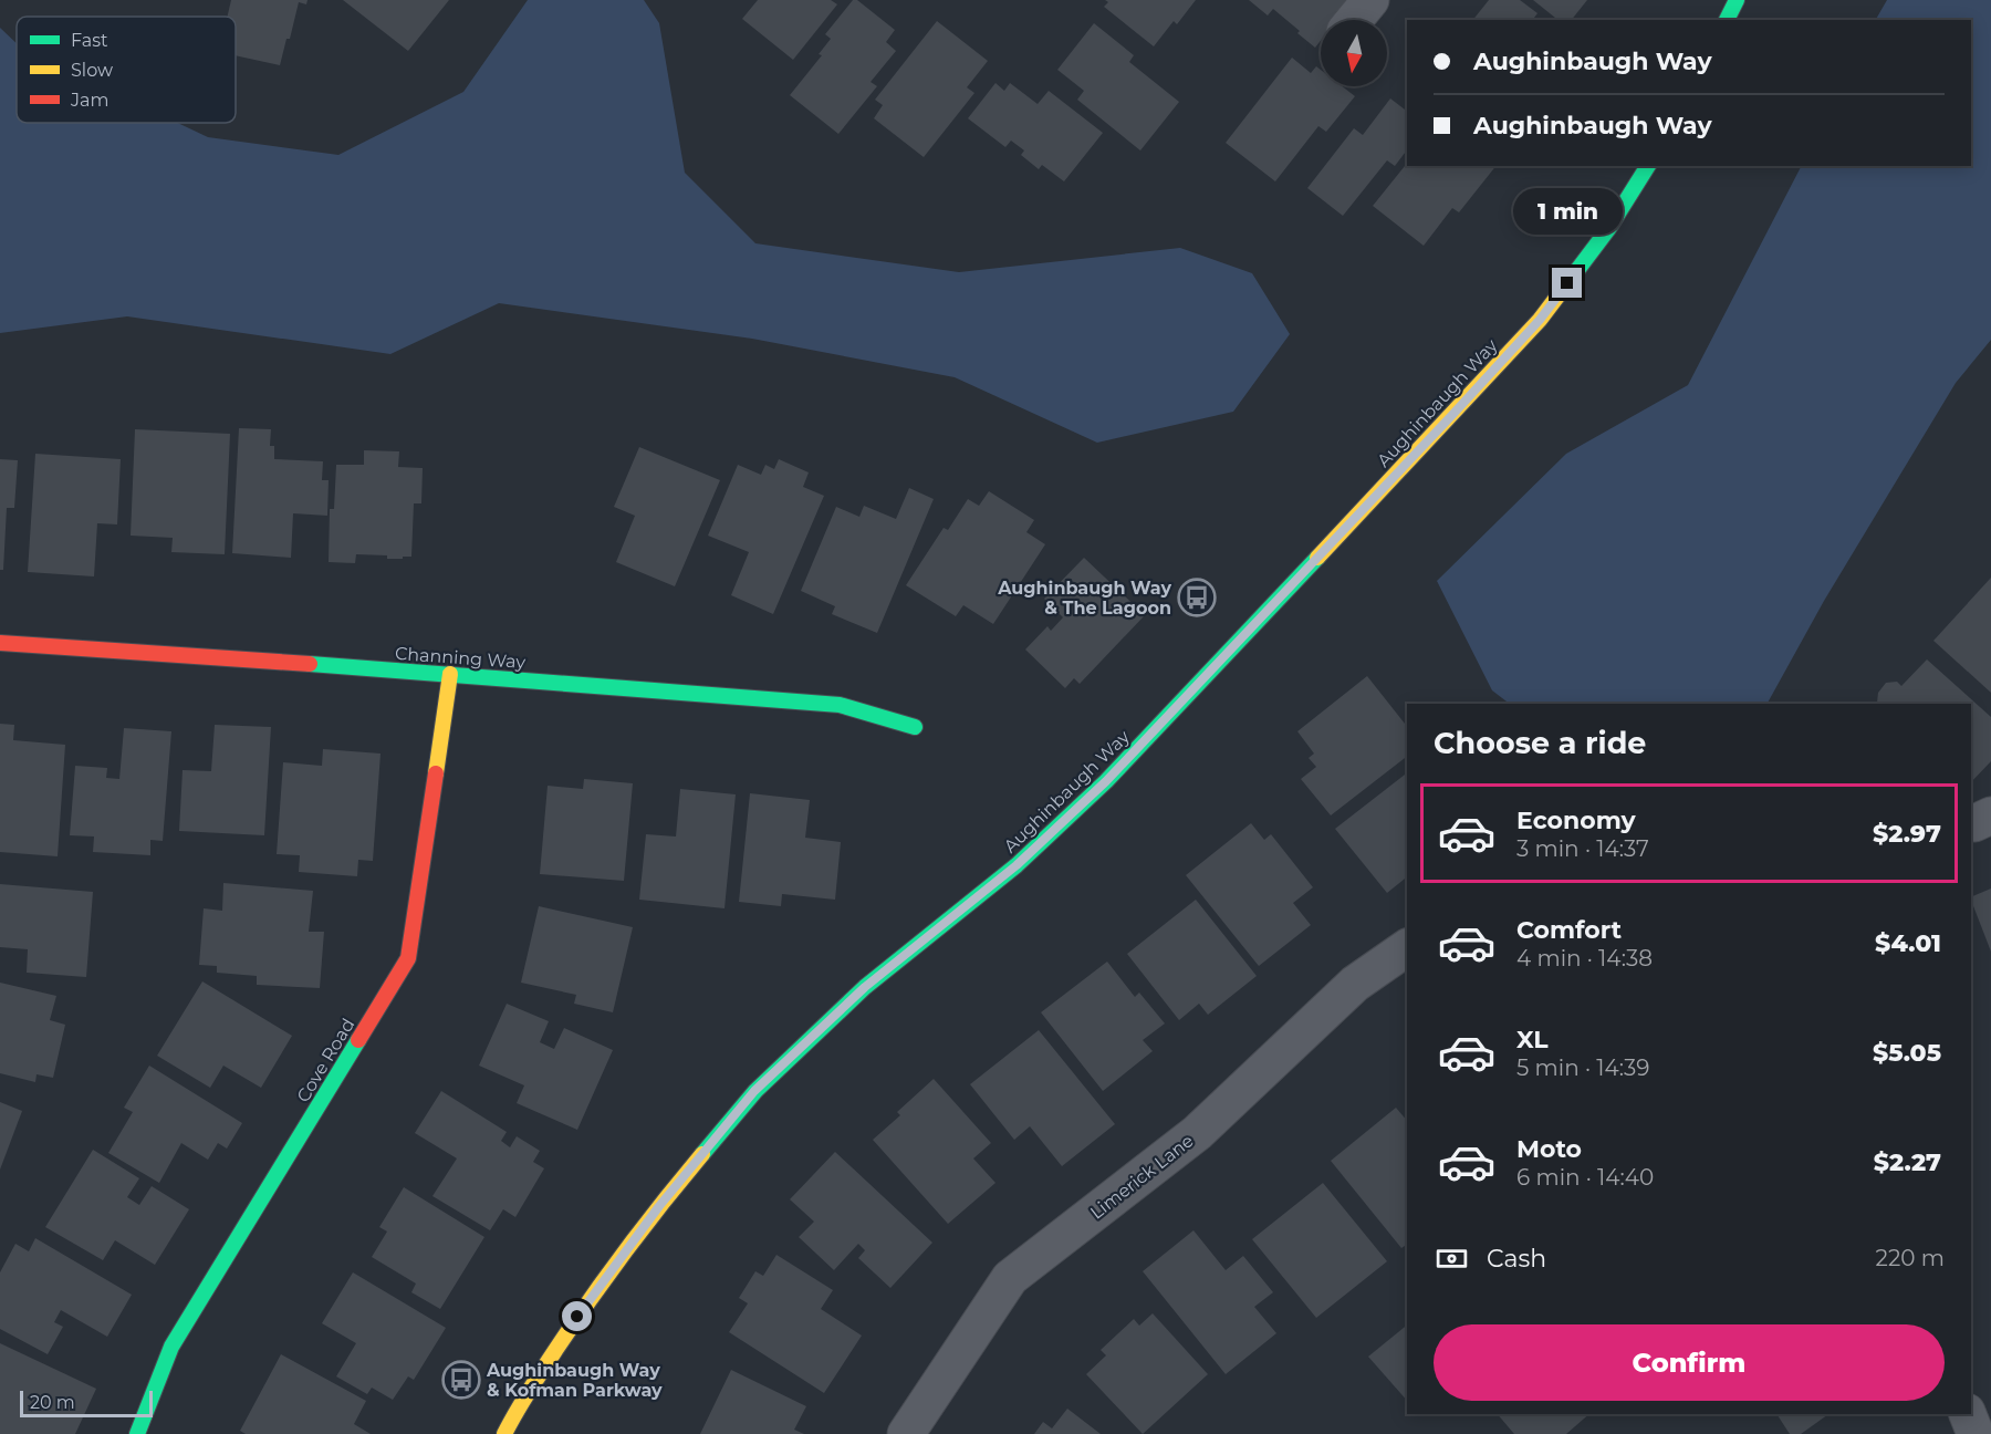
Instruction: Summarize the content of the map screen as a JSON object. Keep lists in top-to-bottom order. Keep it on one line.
{"streets":{"street":["Aughinbaugh Way","Channing Way","Cove Road","Limerick Lane"]},"crossings":[["Channing Way","Cove Road"]],"places":{"bus stop":["Aughinbaugh Way & The Lagoon","Aughinbaugh Way & Kofman Parkway"]},"legend":["Fast","Slow","Jam"],"scale_bar":"20 m","north":"bottom","page":{"banner":["Aughinbaugh Way","Aughinbaugh Way"],"bubble":"1 min","heading":"Choose a ride","list":[{"name":"Economy","note":"3 min · 14:37","value":"$2.97"},{"name":"Comfort","note":"4 min · 14:38","value":"$4.01"},{"name":"XL","note":"5 min · 14:39","value":"$5.05"},{"name":"Moto","note":"6 min · 14:40","value":"$2.27"}],"pay":["Cash","220 m"],"buttons":"Confirm","scale":"20 m"}}
